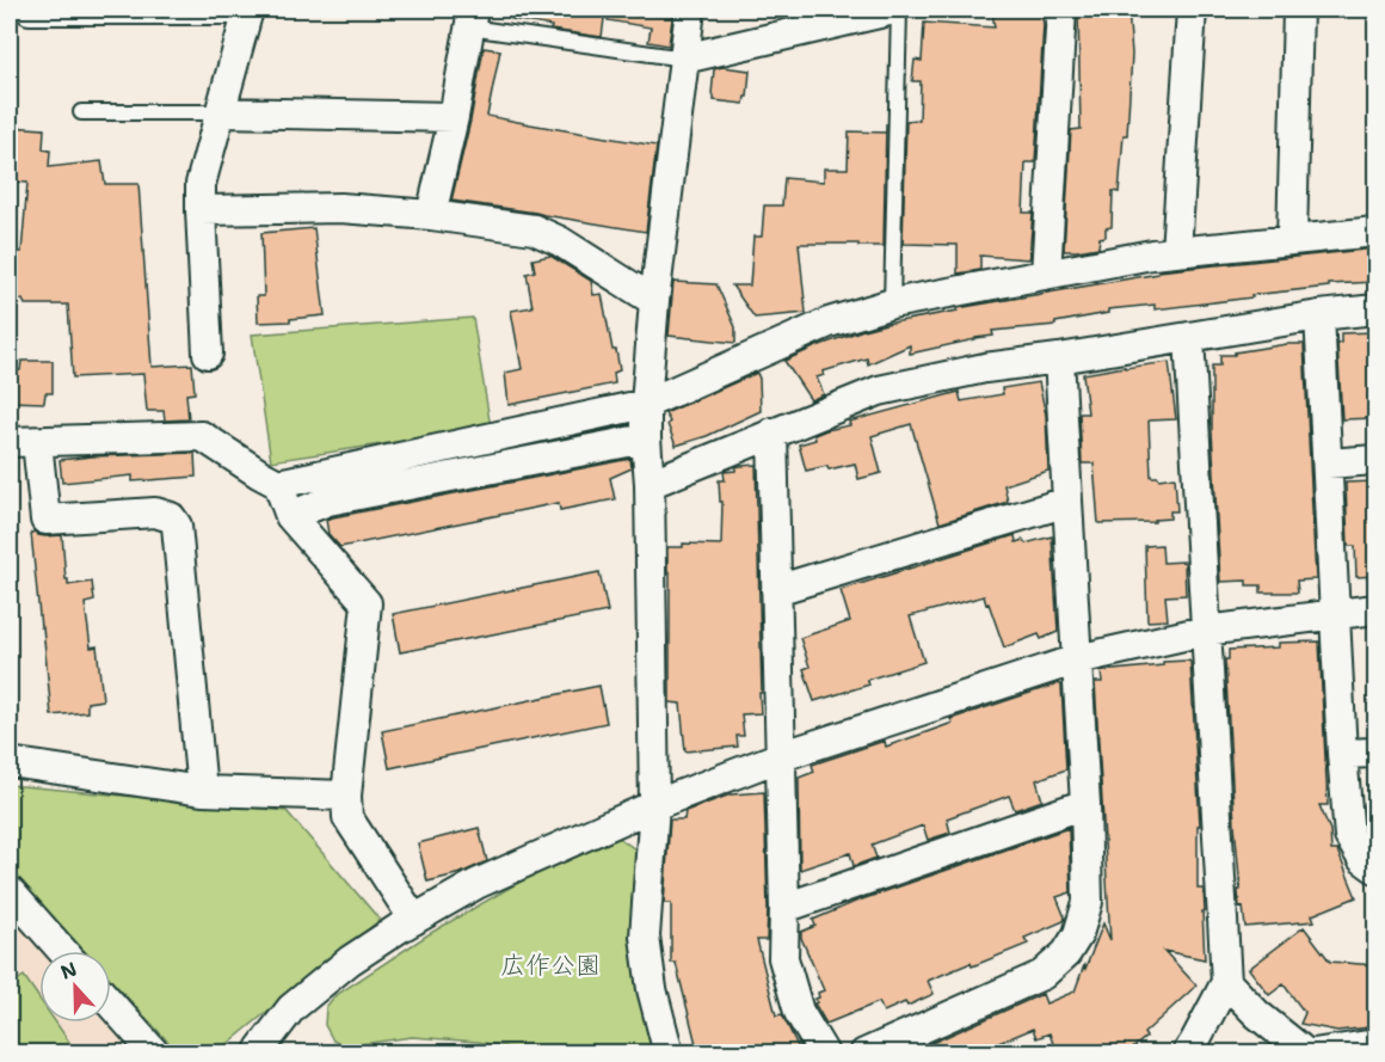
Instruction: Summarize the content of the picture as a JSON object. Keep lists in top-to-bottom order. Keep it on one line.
{"parks":["広作公園"],"north":"top"}
